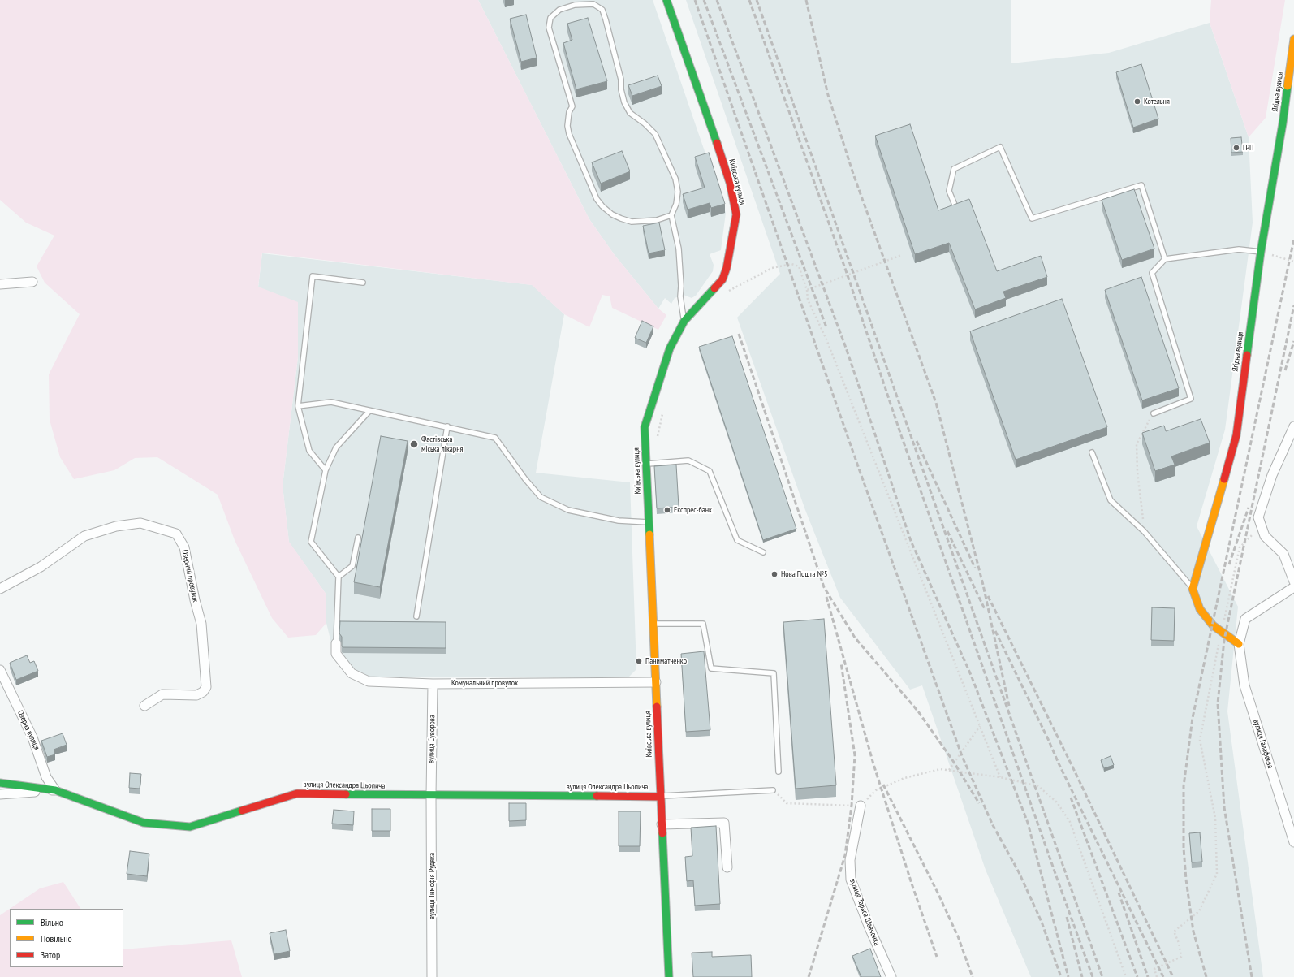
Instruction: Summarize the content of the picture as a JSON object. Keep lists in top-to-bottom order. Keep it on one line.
{"streets":{"street":["Ягідна вулиця","Київська вулиця","Озерний провулок","Комунальний провулок","Озерна вулиця","вулиця Суворова","вулиця Галафеєва","вулиця Олександра Цьопича","вулиця Тимофія Рудяка","вулиця Тараса Шевченка"]},"crossings":[["Київська вулиця","Комунальний провулок"],["Київська вулиця","вулиця Олександра Цьопича"],["Комунальний провулок","вулиця Суворова"],["Озерна вулиця","вулиця Олександра Цьопича"],["вулиця Суворова","вулиця Олександра Цьопича"],["вулиця Суворова","вулиця Тимофія Рудяка"],["вулиця Олександра Цьопича","вулиця Тимофія Рудяка"]],"places":["Котельня","ГРП","Фастівська міська лікарня","Експрес-банк","Нова Пошта №5","Паниматченко"],"legend":["Вільно","Повільно","Затор"]}
